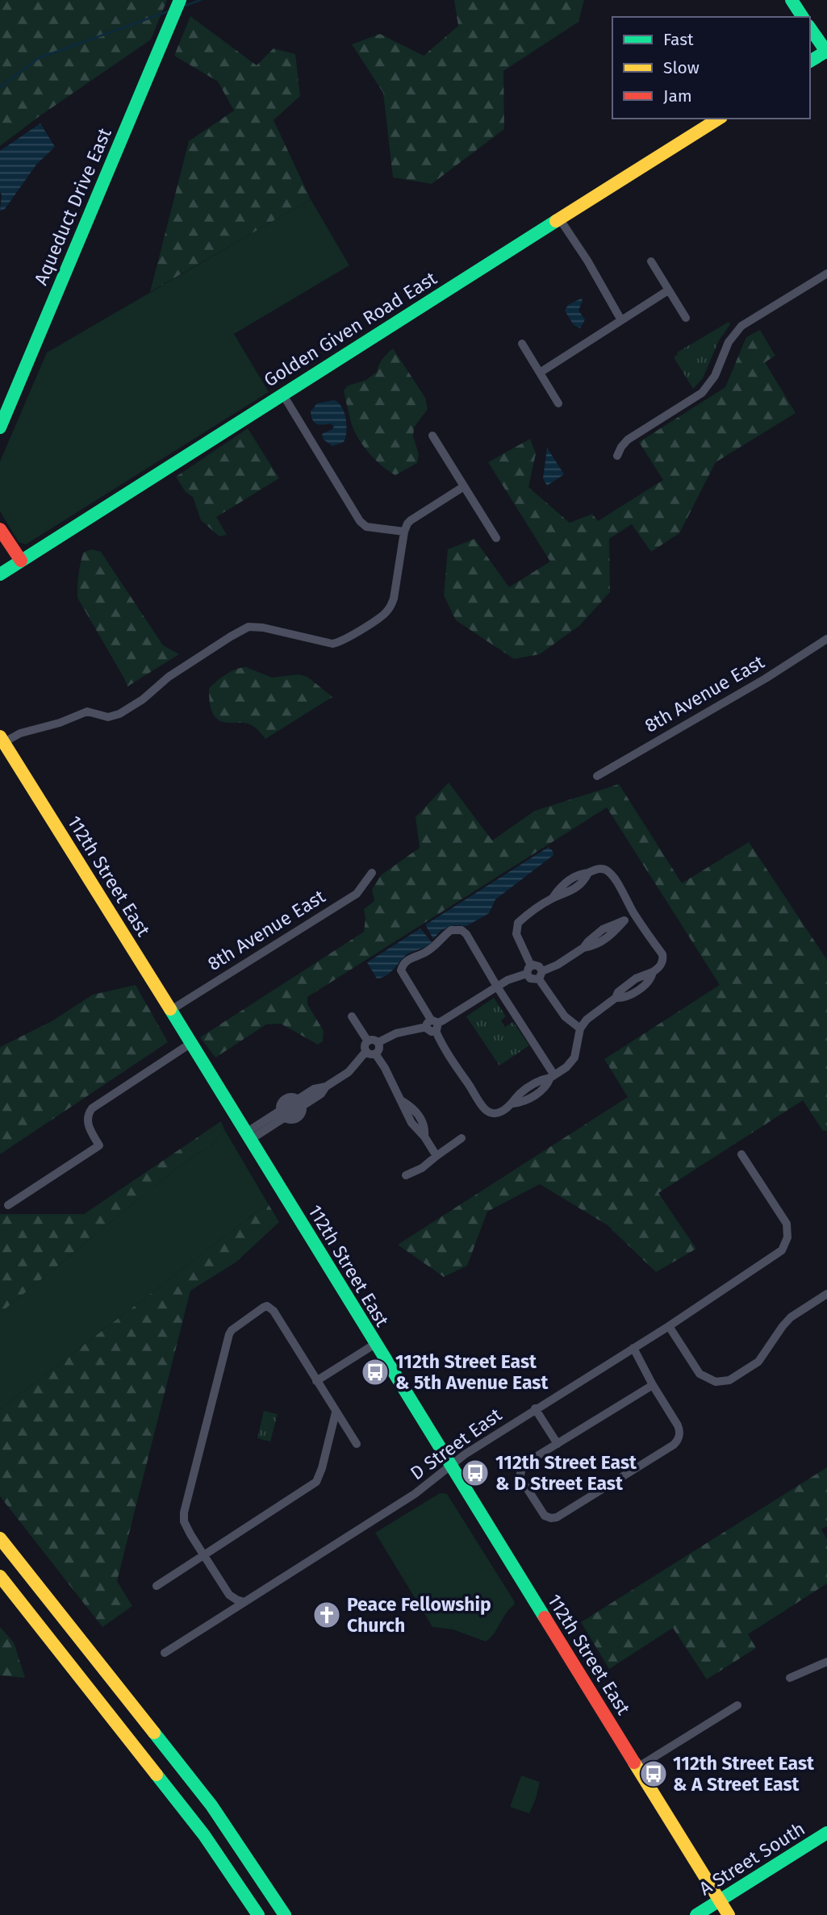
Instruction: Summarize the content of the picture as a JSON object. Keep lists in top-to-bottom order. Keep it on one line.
{"streets":{"main road":["Aqueduct Drive East","Golden Given Road East","112th Street East","A Street South"],"street":["8th Avenue East","D Street East"]},"crossings":[["8th Avenue East","112th Street East"],["112th Street East","D Street East"],["112th Street East","A Street South"]],"places":{"bus stop":["112th Street East & 5th Avenue East","112th Street East & D Street East","112th Street East & A Street East"],"church":["Peace Fellowship Church"]},"legend":["Fast","Slow","Jam"]}
